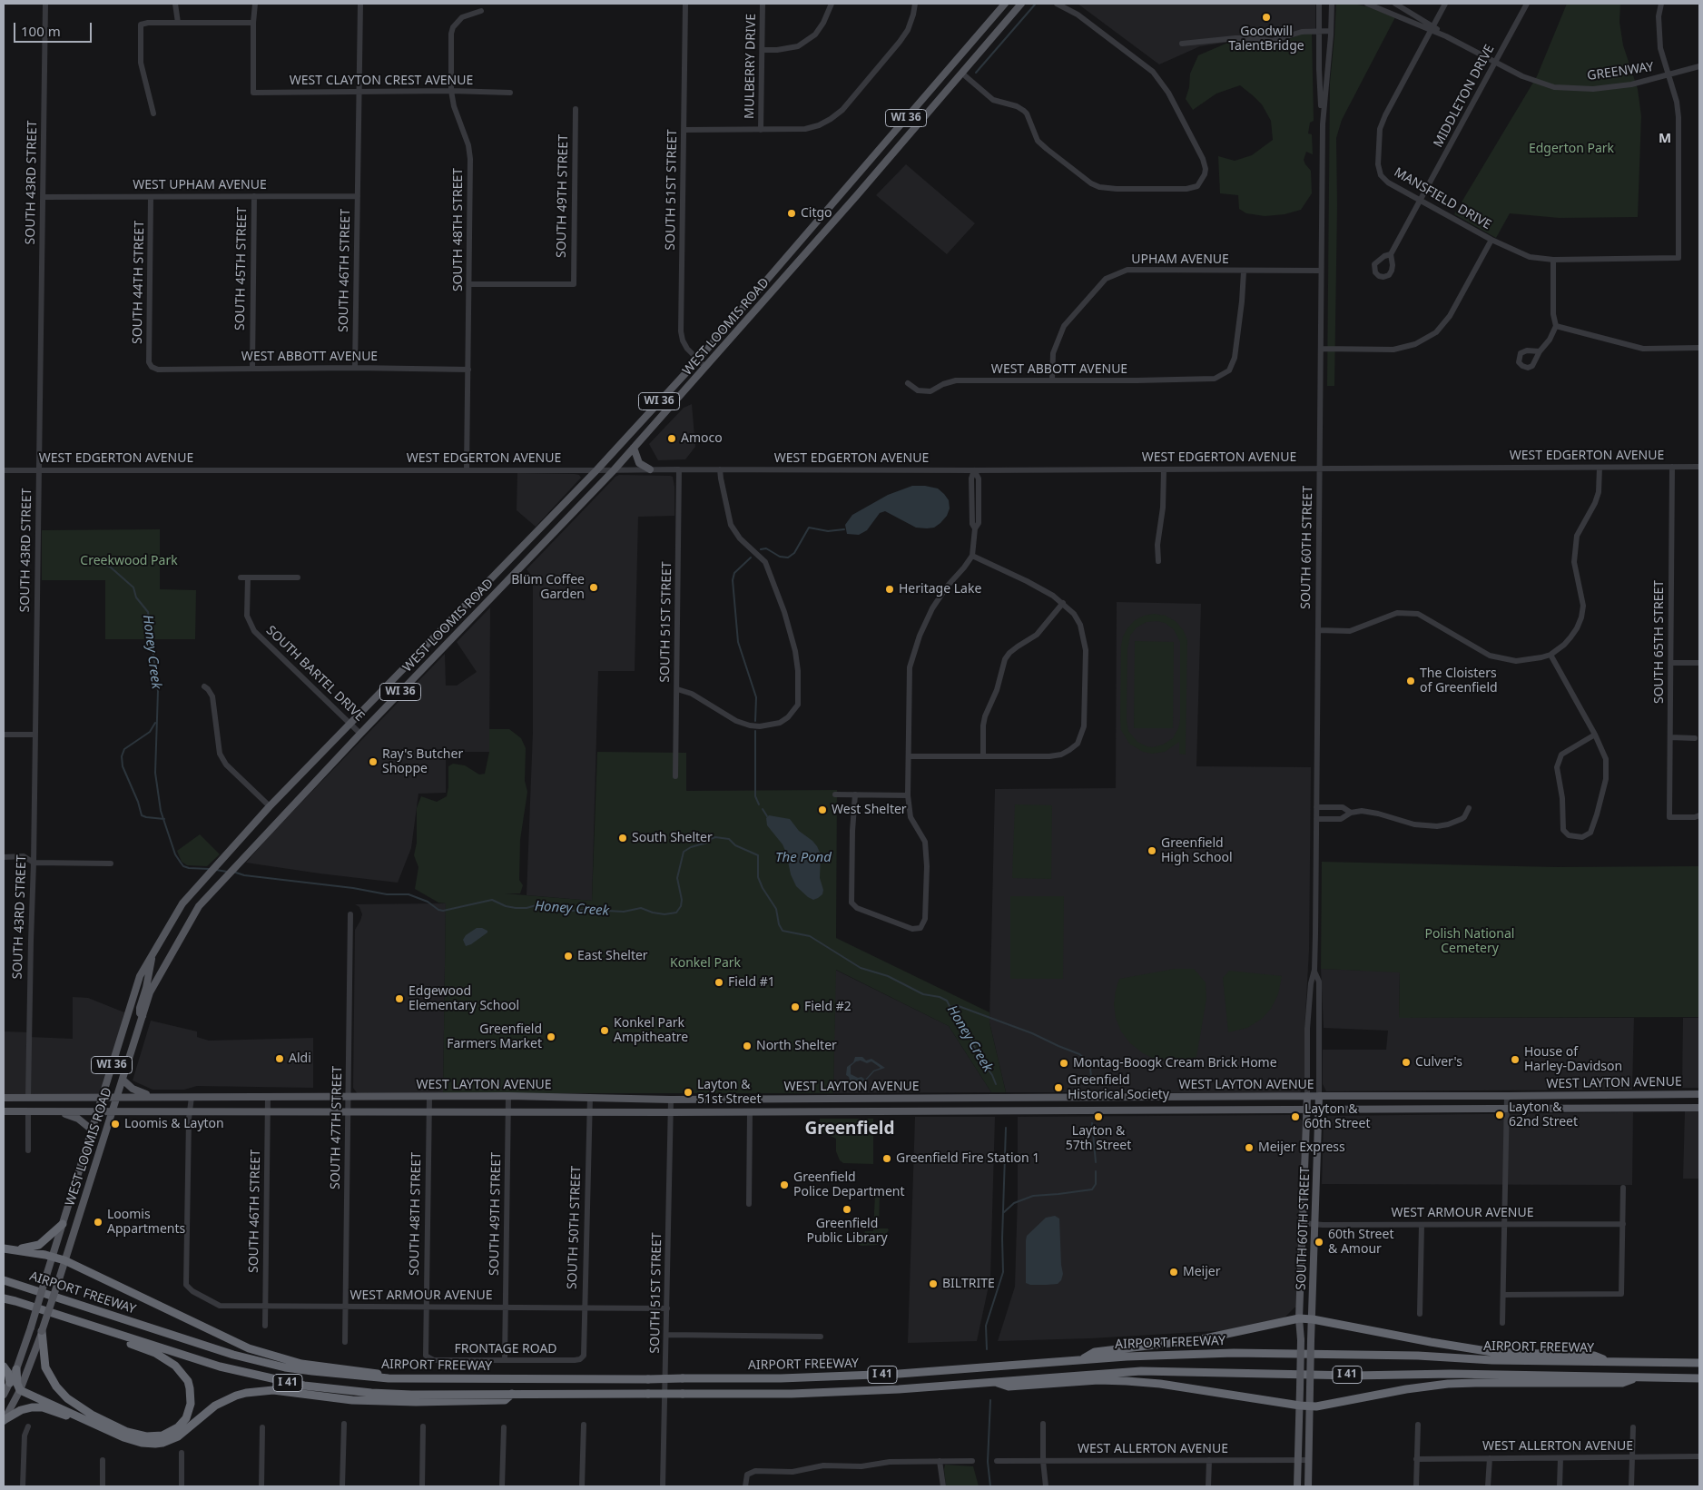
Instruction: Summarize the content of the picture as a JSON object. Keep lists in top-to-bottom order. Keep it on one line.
{"streets":{"highway":["AIRPORT FREEWAY","I 41"],"main road":["WI 36","WEST LOOMIS ROAD","SOUTH 60TH STREET","WEST LAYTON AVENUE"],"street":["MULBERRY DRIVE","GREENWAY","WEST CLAYTON CREST AVENUE","MIDDLETON DRIVE","SOUTH 43RD STREET","WEST UPHAM AVENUE","SOUTH 51ST STREET","SOUTH 49TH STREET","MANSFIELD DRIVE","SOUTH 48TH STREET","UPHAM AVENUE","SOUTH 45TH STREET","SOUTH 46TH STREET","SOUTH 44TH STREET","WEST ABBOTT AVENUE","WEST EDGERTON AVENUE","SOUTH 65TH STREET","SOUTH BARTEL DRIVE","SOUTH 47TH STREET","WEST ARMOUR AVENUE","SOUTH 50TH STREET","FRONTAGE ROAD","WEST ALLERTON AVENUE"]},"crossings":[["GREENWAY","MIDDLETON DRIVE"],["GREENWAY","MANSFIELD DRIVE"],["WEST CLAYTON CREST AVENUE","SOUTH 48TH STREET"],["WEST CLAYTON CREST AVENUE","SOUTH 46TH STREET"],["MIDDLETON DRIVE","MANSFIELD DRIVE"],["SOUTH 43RD STREET","WEST UPHAM AVENUE"],["SOUTH 43RD STREET","WEST EDGERTON AVENUE"],["SOUTH 43RD STREET","WEST LAYTON AVENUE"],["WEST UPHAM AVENUE","SOUTH 45TH STREET"],["WEST UPHAM AVENUE","SOUTH 46TH STREET"],["WEST UPHAM AVENUE","SOUTH 44TH STREET"],["SOUTH 51ST STREET","WEST LOOMIS ROAD"],["SOUTH 51ST STREET","WEST EDGERTON AVENUE"],["SOUTH 51ST STREET","WEST LAYTON AVENUE"],["SOUTH 51ST STREET","WEST ARMOUR AVENUE"],["SOUTH 49TH STREET","SOUTH 48TH STREET"],["SOUTH 49TH STREET","WEST LAYTON AVENUE"],["SOUTH 49TH STREET","WEST ARMOUR AVENUE"],["SOUTH 49TH STREET","FRONTAGE ROAD"],["SOUTH 48TH STREET","WEST ABBOTT AVENUE"],["SOUTH 48TH STREET","WEST EDGERTON AVENUE"],["SOUTH 48TH STREET","WEST LAYTON AVENUE"],["SOUTH 48TH STREET","WEST ARMOUR AVENUE"],["SOUTH 48TH STREET","FRONTAGE ROAD"],["UPHAM AVENUE","WEST ABBOTT AVENUE"],["UPHAM AVENUE","SOUTH 60TH STREET"],["SOUTH 45TH STREET","WEST ABBOTT AVENUE"],["SOUTH 46TH STREET","WEST ABBOTT AVENUE"],["SOUTH 46TH STREET","WEST LAYTON AVENUE"],["SOUTH 46TH STREET","WEST ARMOUR AVENUE"],["SOUTH 44TH STREET","WEST ABBOTT AVENUE"],["WEST LOOMIS ROAD","WEST EDGERTON AVENUE"],["WEST LOOMIS ROAD","SOUTH BARTEL DRIVE"],["WEST LOOMIS ROAD","WEST LAYTON AVENUE"],["WEST EDGERTON AVENUE","SOUTH 60TH STREET"],["WEST EDGERTON AVENUE","SOUTH 65TH STREET"],["SOUTH 60TH STREET","WEST LAYTON AVENUE"],["SOUTH 60TH STREET","WEST ARMOUR AVENUE"],["SOUTH 60TH STREET","WEST ALLERTON AVENUE"],["WEST LAYTON AVENUE","SOUTH 47TH STREET"],["WEST LAYTON AVENUE","WEST ARMOUR AVENUE"],["WEST LAYTON AVENUE","SOUTH 50TH STREET"],["SOUTH 47TH STREET","WEST ARMOUR AVENUE"],["WEST ARMOUR AVENUE","SOUTH 50TH STREET"],["SOUTH 50TH STREET","FRONTAGE ROAD"]],"districts":["M","Greenfield"],"water":["Honey Creek","The Pond"],"parks":["Edgerton Park","Creekwood Park","Polish National Cemetery","Konkel Park"],"places":["Goodwill TalentBridge","Citgo","Amoco","Blüm Coffee Garden","Heritage Lake","The Cloisters of Greenfield","Ray's Butcher Shoppe","West Shelter","South Shelter","Greenfield High School","East Shelter","Field #1","Edgewood Elementary School","Field #2","Konkel Park Ampitheatre","Greenfield Farmers Market","North Shelter","Aldi","House of Harley-Davidson","Culver's","Montag-Boogk Cream Brick Home","Greenfield Historical Society","Layton & 51st Street","Layton & 62nd Street","Layton & 57th Street","Layton & 60th Street","Loomis & Layton","Meijer Express","Greenfield Fire Station 1","Greenfield Police Department","Greenfield Public Library","Loomis Appartments","60th Street & Amour","Meijer","BILTRITE"],"scale_bar":"100 m"}
